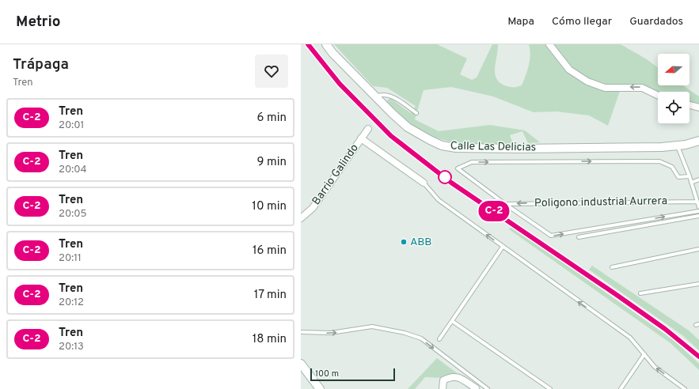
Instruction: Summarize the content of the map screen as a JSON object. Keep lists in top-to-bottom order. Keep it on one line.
{"streets":{"street":["Calle Las Delicias","Barrio Galindo"],"lane":["Poligono industrial Aurrera"]},"places":["ABB"],"scale_bar":"100 m","north":"left","page":{"header":"Metrio","nav":["Mapa","Cómo llegar","Guardados"],"heading":["Trápaga","Tren"],"on_map":"C-2","list":[{"mark":"C-2","name":"Tren","note":"20:01","value":"6 min"},{"mark":"C-2","name":"Tren","note":"20:04","value":"9 min"},{"mark":"C-2","name":"Tren","note":"20:05","value":"10 min"},{"mark":"C-2","name":"Tren","note":"20:11","value":"16 min"},{"mark":"C-2","name":"Tren","note":"20:12","value":"17 min"},{"mark":"C-2","name":"Tren","note":"20:13","value":"18 min"}],"scale":"100 m"}}
